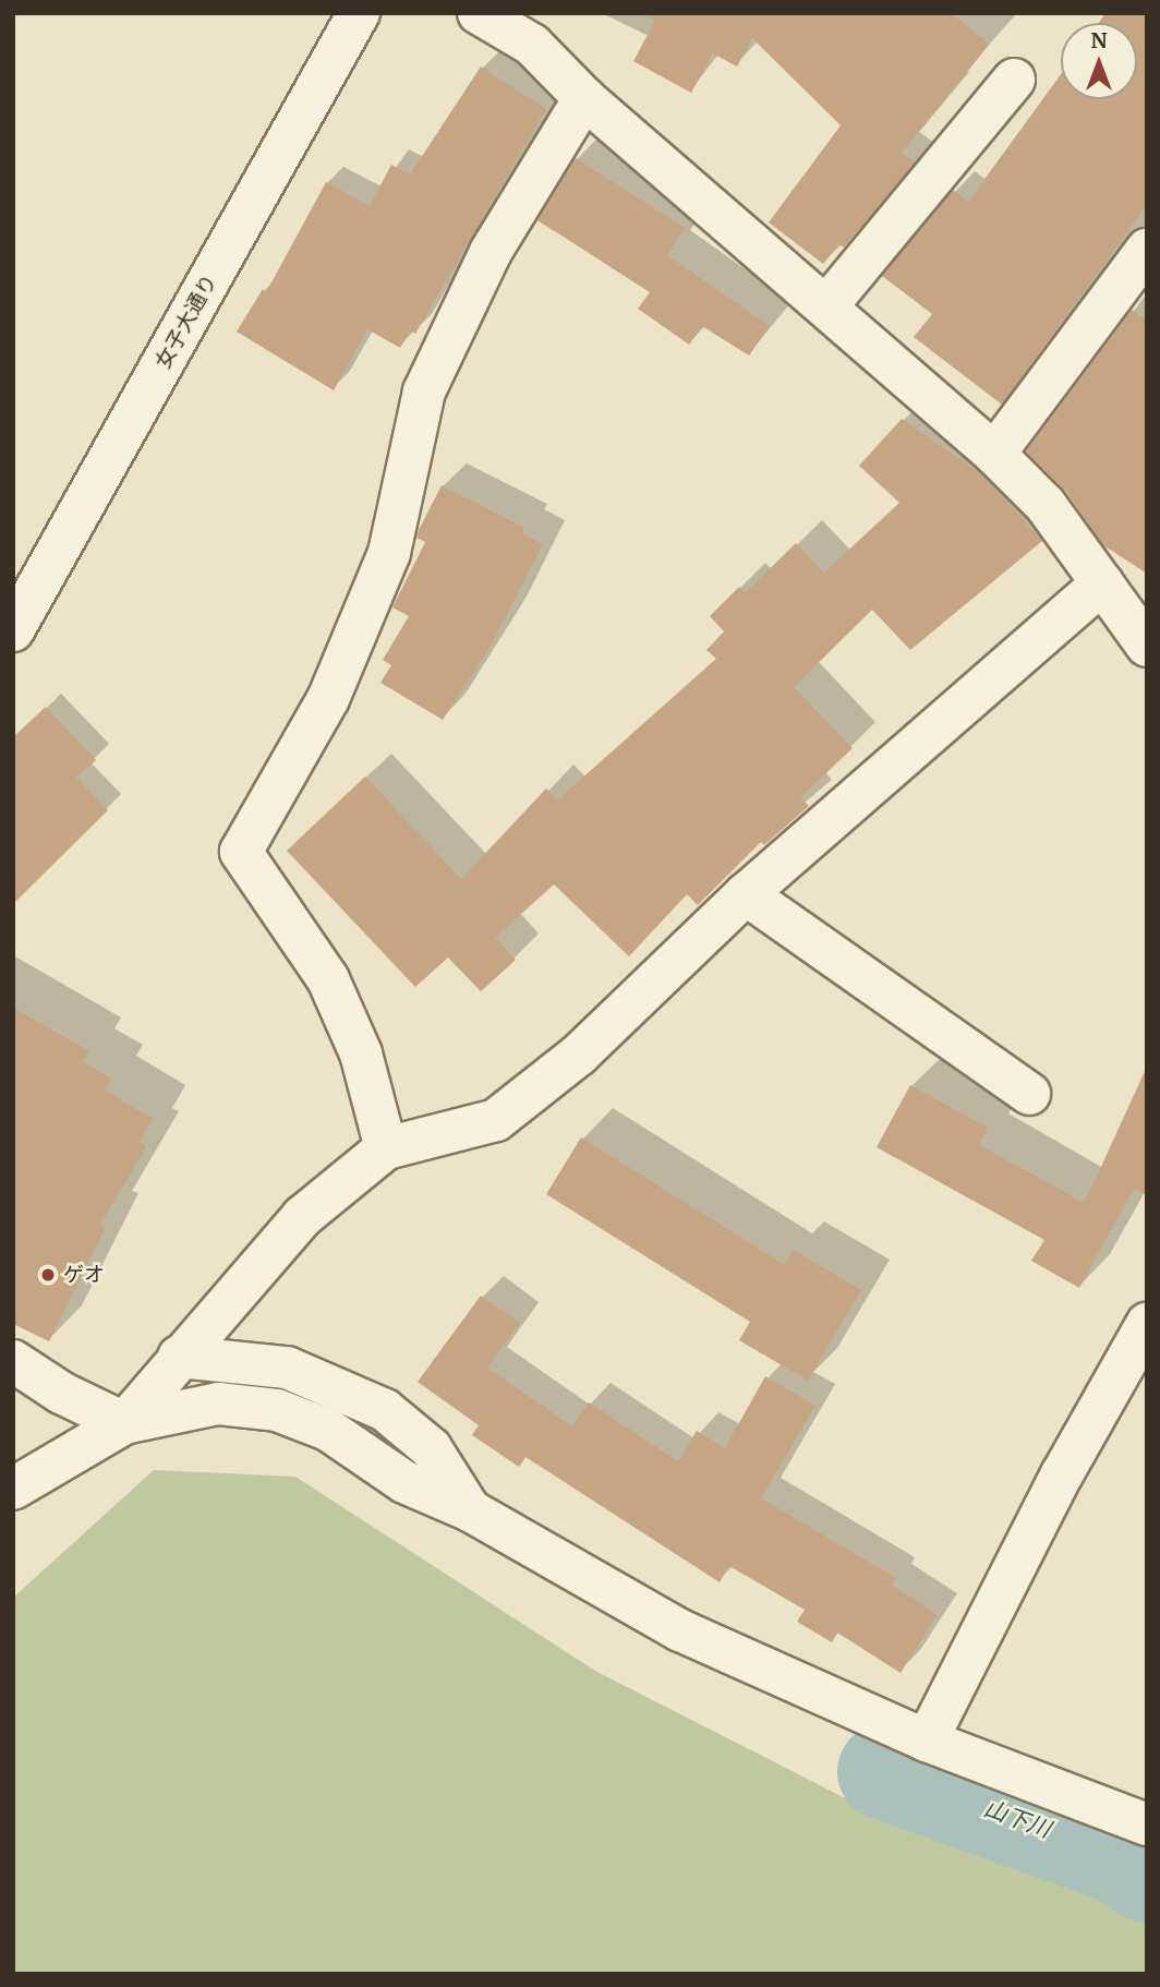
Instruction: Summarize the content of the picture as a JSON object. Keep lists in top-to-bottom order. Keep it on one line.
{"streets":{"street":["女子大通り"]},"water":["山下川"],"places":["ゲオ"],"north":"top"}
